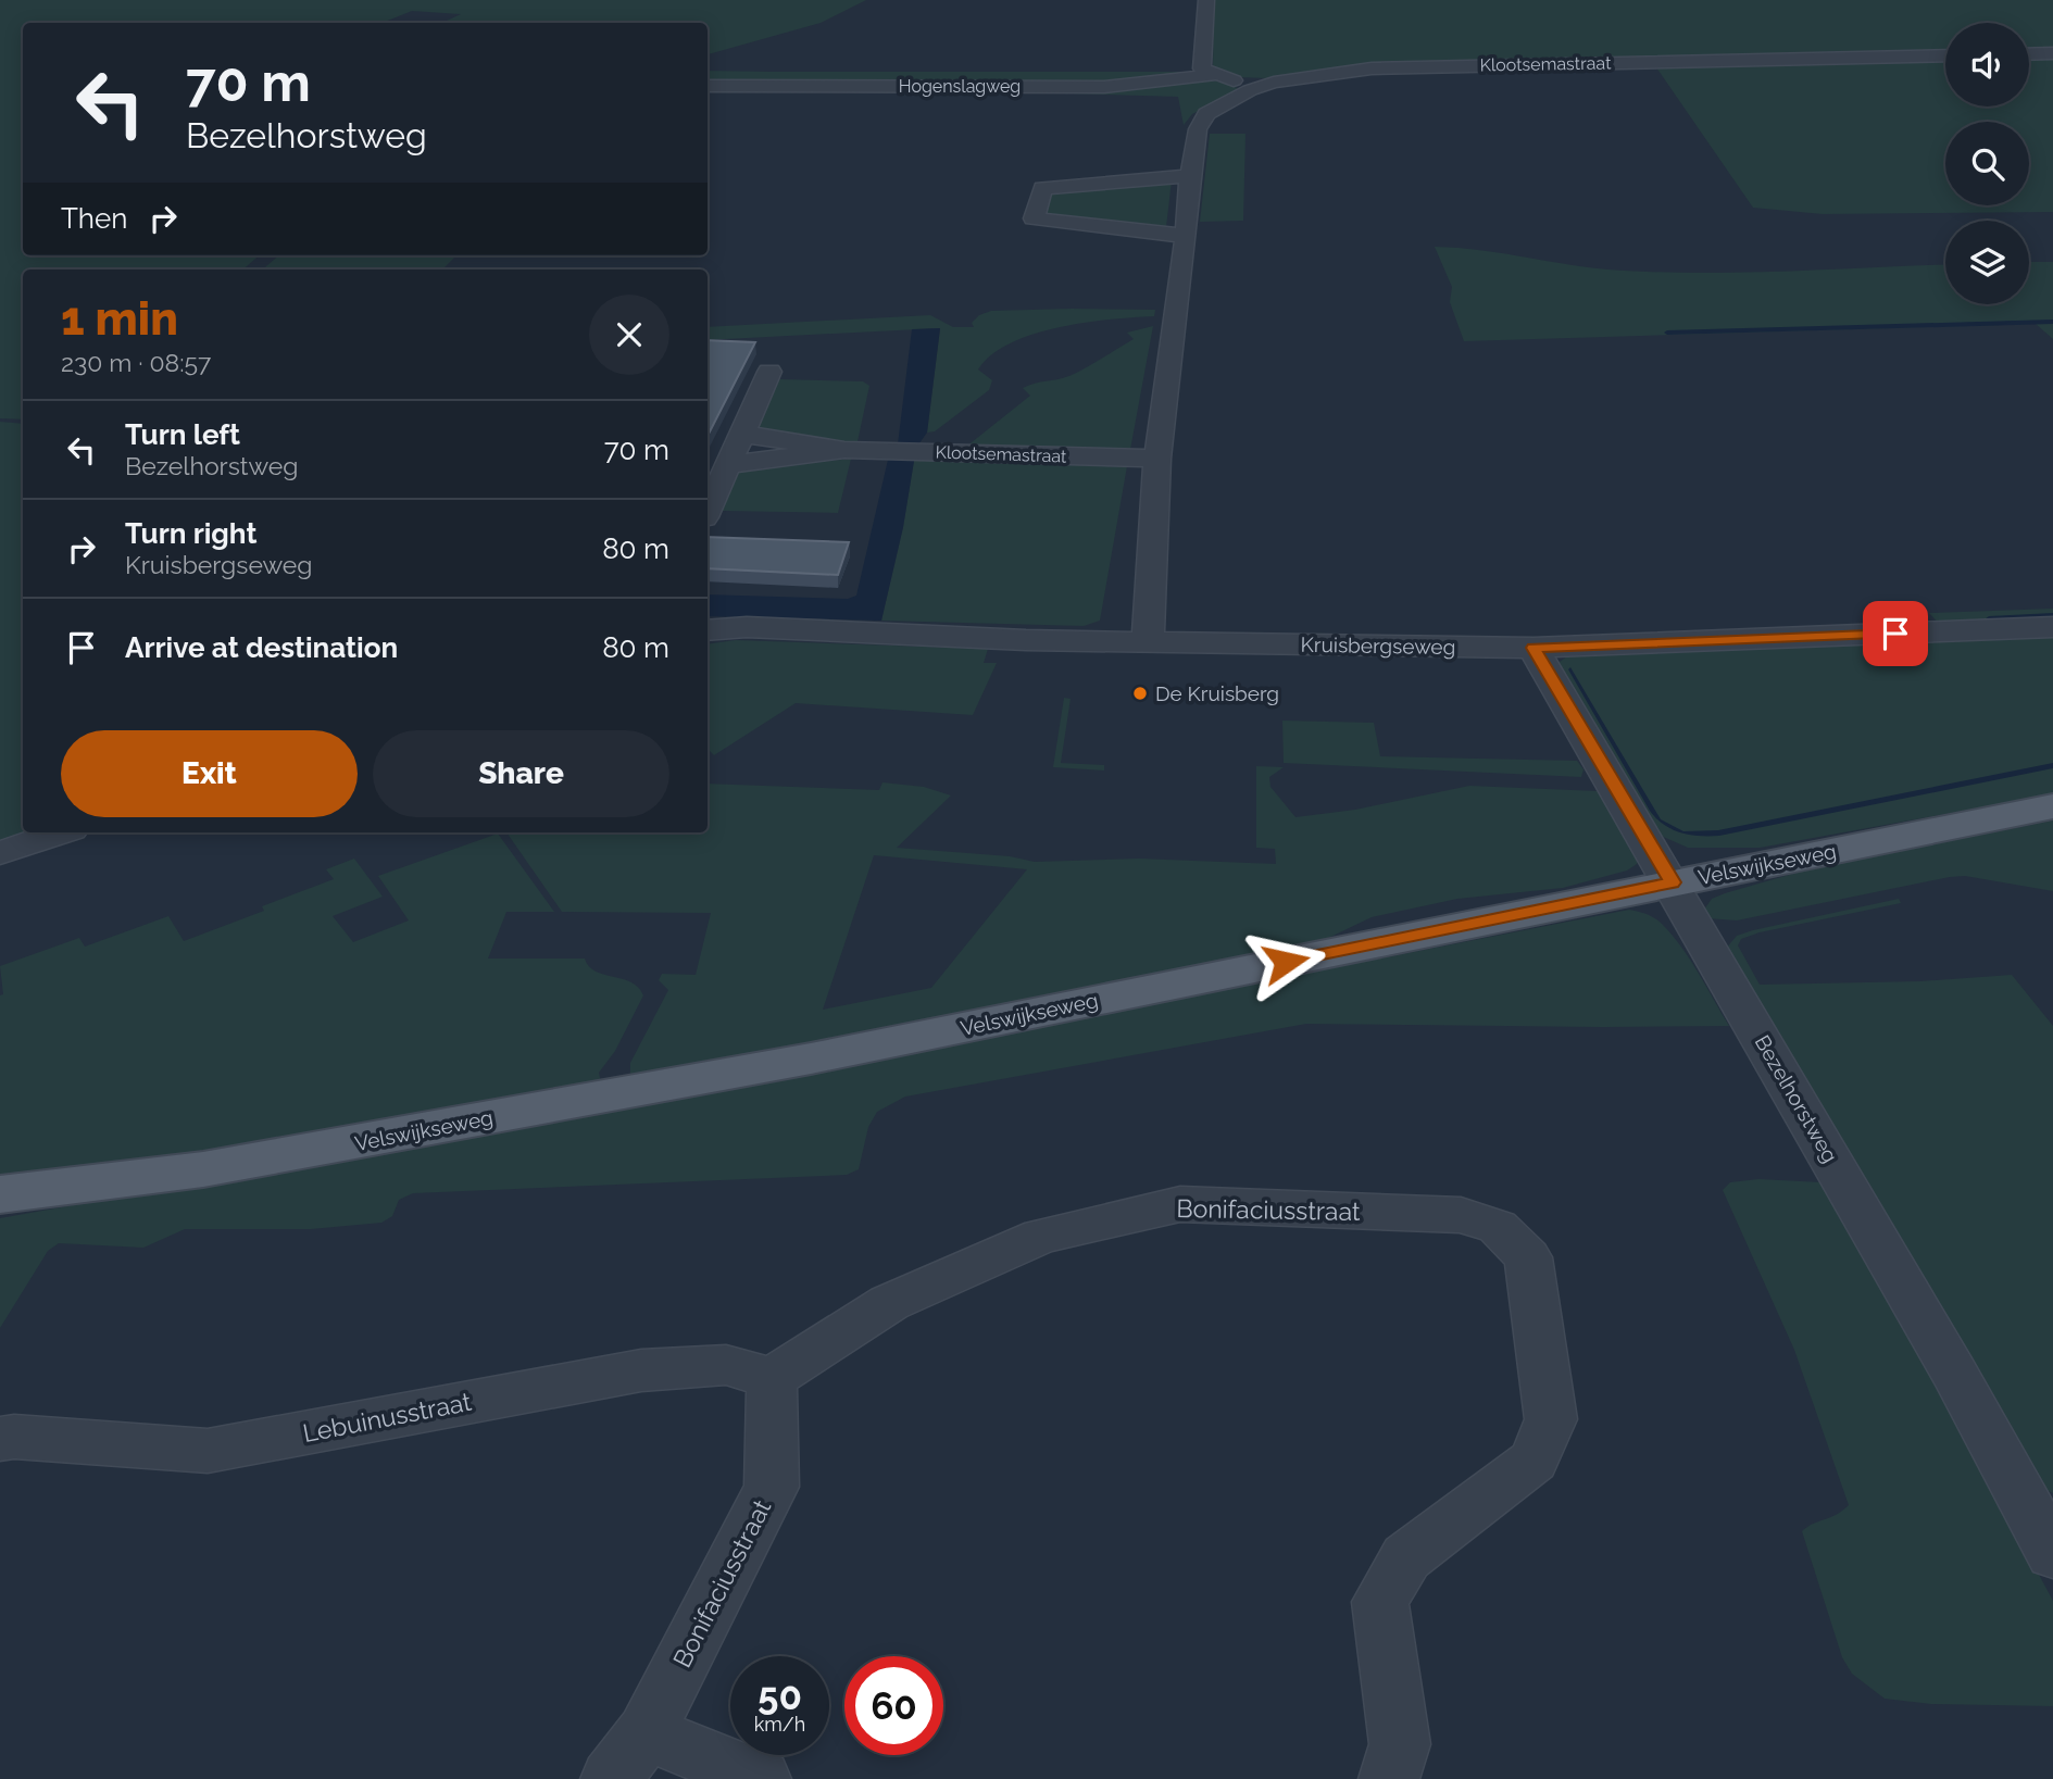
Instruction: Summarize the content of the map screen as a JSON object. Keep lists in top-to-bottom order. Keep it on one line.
{"streets":{"main road":["Velswijkseweg"],"street":["Klootsemastraat","Hogenslagweg","Kruisbergseweg","Bezelhorstweg","Bonifaciusstraat","Lebuinusstraat"]},"crossings":[["Klootsemastraat","Kruisbergseweg"],["Kruisbergseweg","Bezelhorstweg"],["Velswijkseweg","Bezelhorstweg"],["Bonifaciusstraat","Lebuinusstraat"]],"places":["De Kruisberg"],"page":{"turn":["70 m","Bezelhorstweg"],"then":"Then","heading":["1 min","230 m · 08:57"],"list":[{"name":"Turn left","note":"Bezelhorstweg","value":"70 m"},{"name":"Turn right","note":"Kruisbergseweg","value":"80 m"},{"name":"Arrive at destination","value":"80 m"}],"buttons":["Exit","Share"],"speed":"50 km/h","limit":"60"}}
